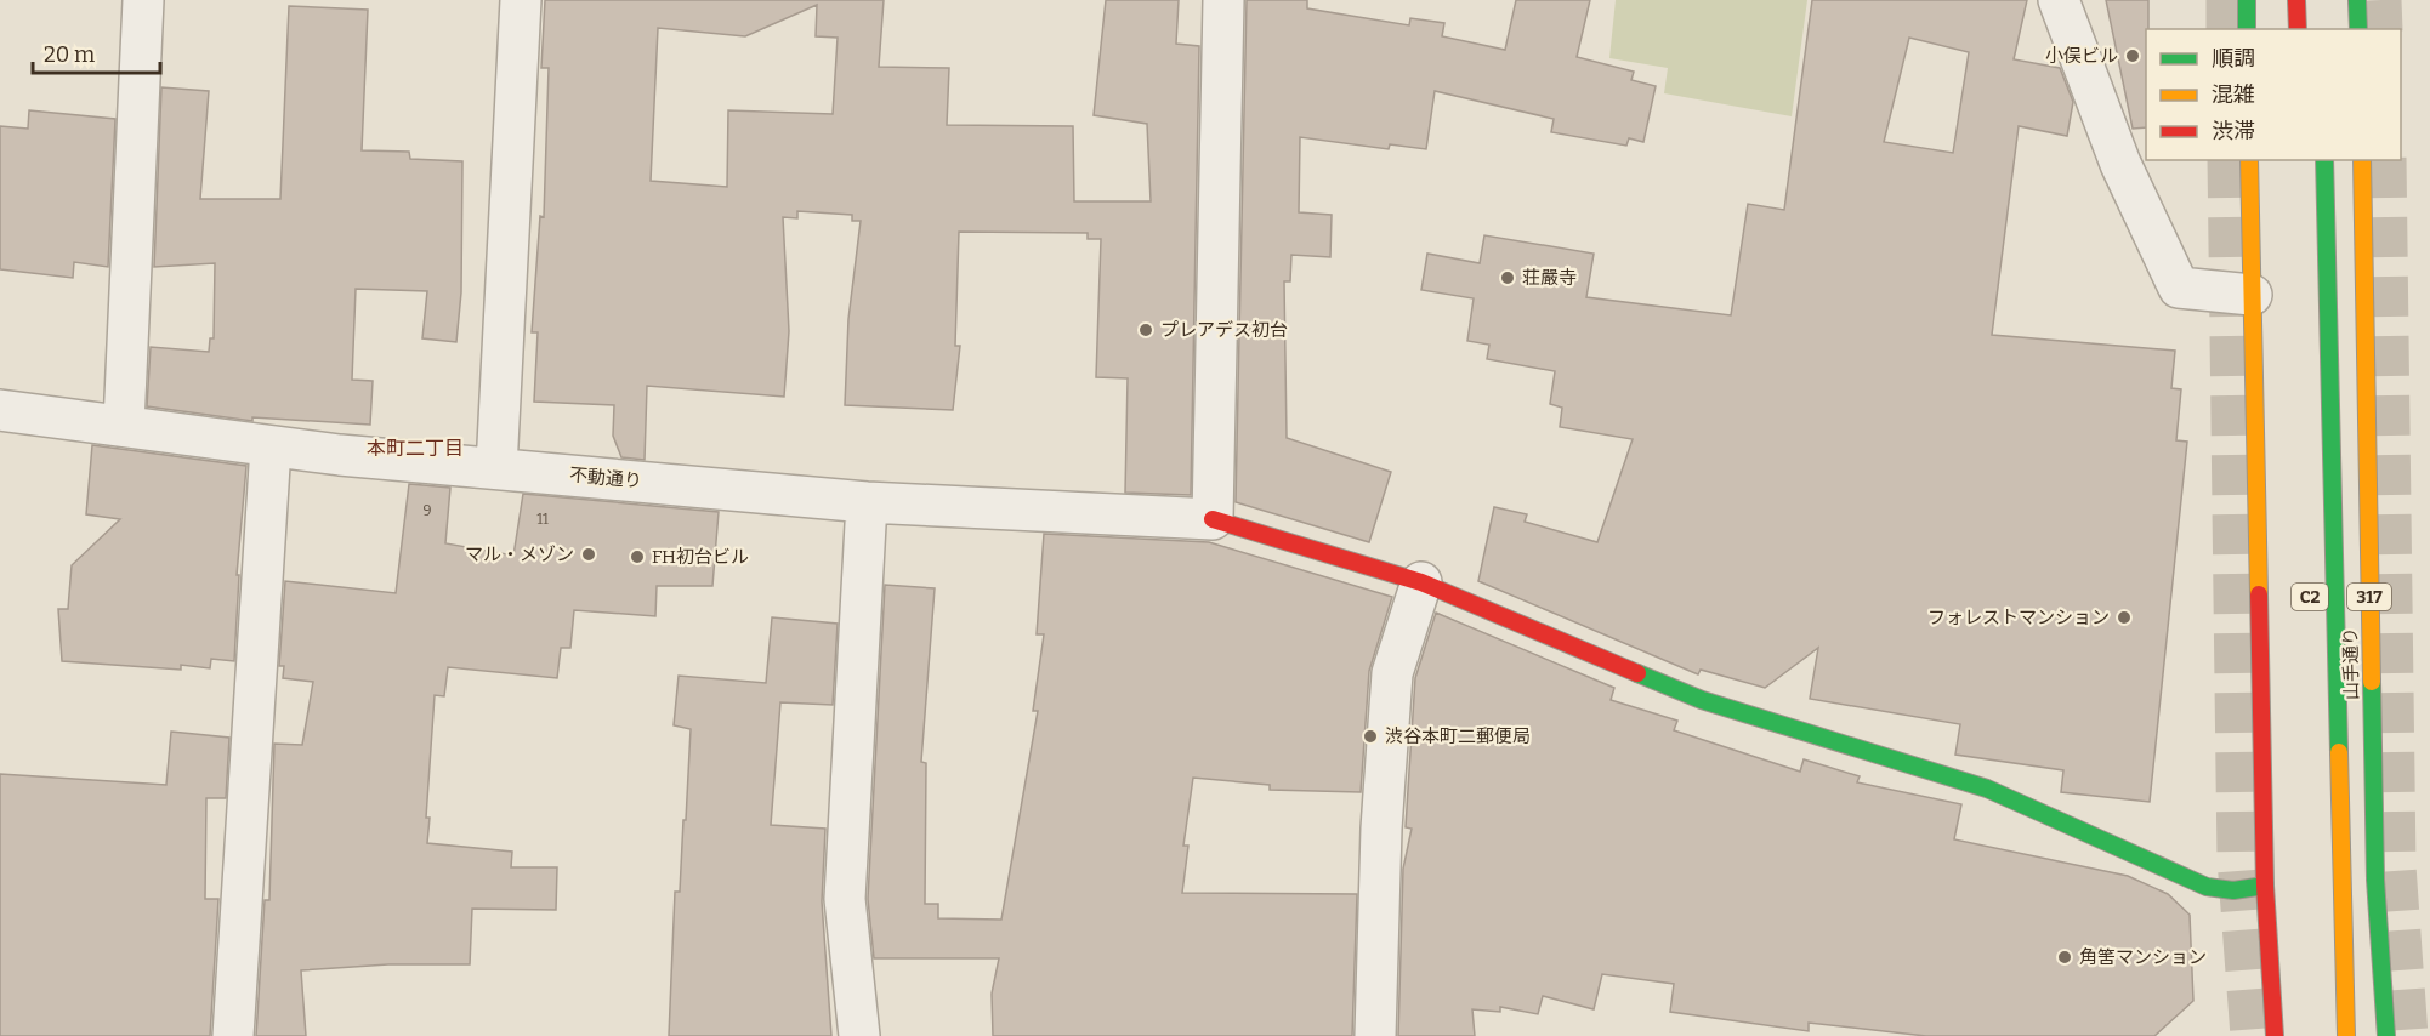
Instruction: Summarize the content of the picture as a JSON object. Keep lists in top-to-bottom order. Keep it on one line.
{"streets":{"main road":["C2","317","山手通り"],"street":["不動通り"]},"districts":["本町二丁目"],"places":["小俣ビル","荘嚴寺","プレアデス初台","マル・メゾン","FH初台ビル","フォレストマンション","渋谷本町二郵便局","角筈マンション"],"house_numbers":["9","11"],"legend":["順調","混雑","渋滞"],"scale_bar":"20 m"}
